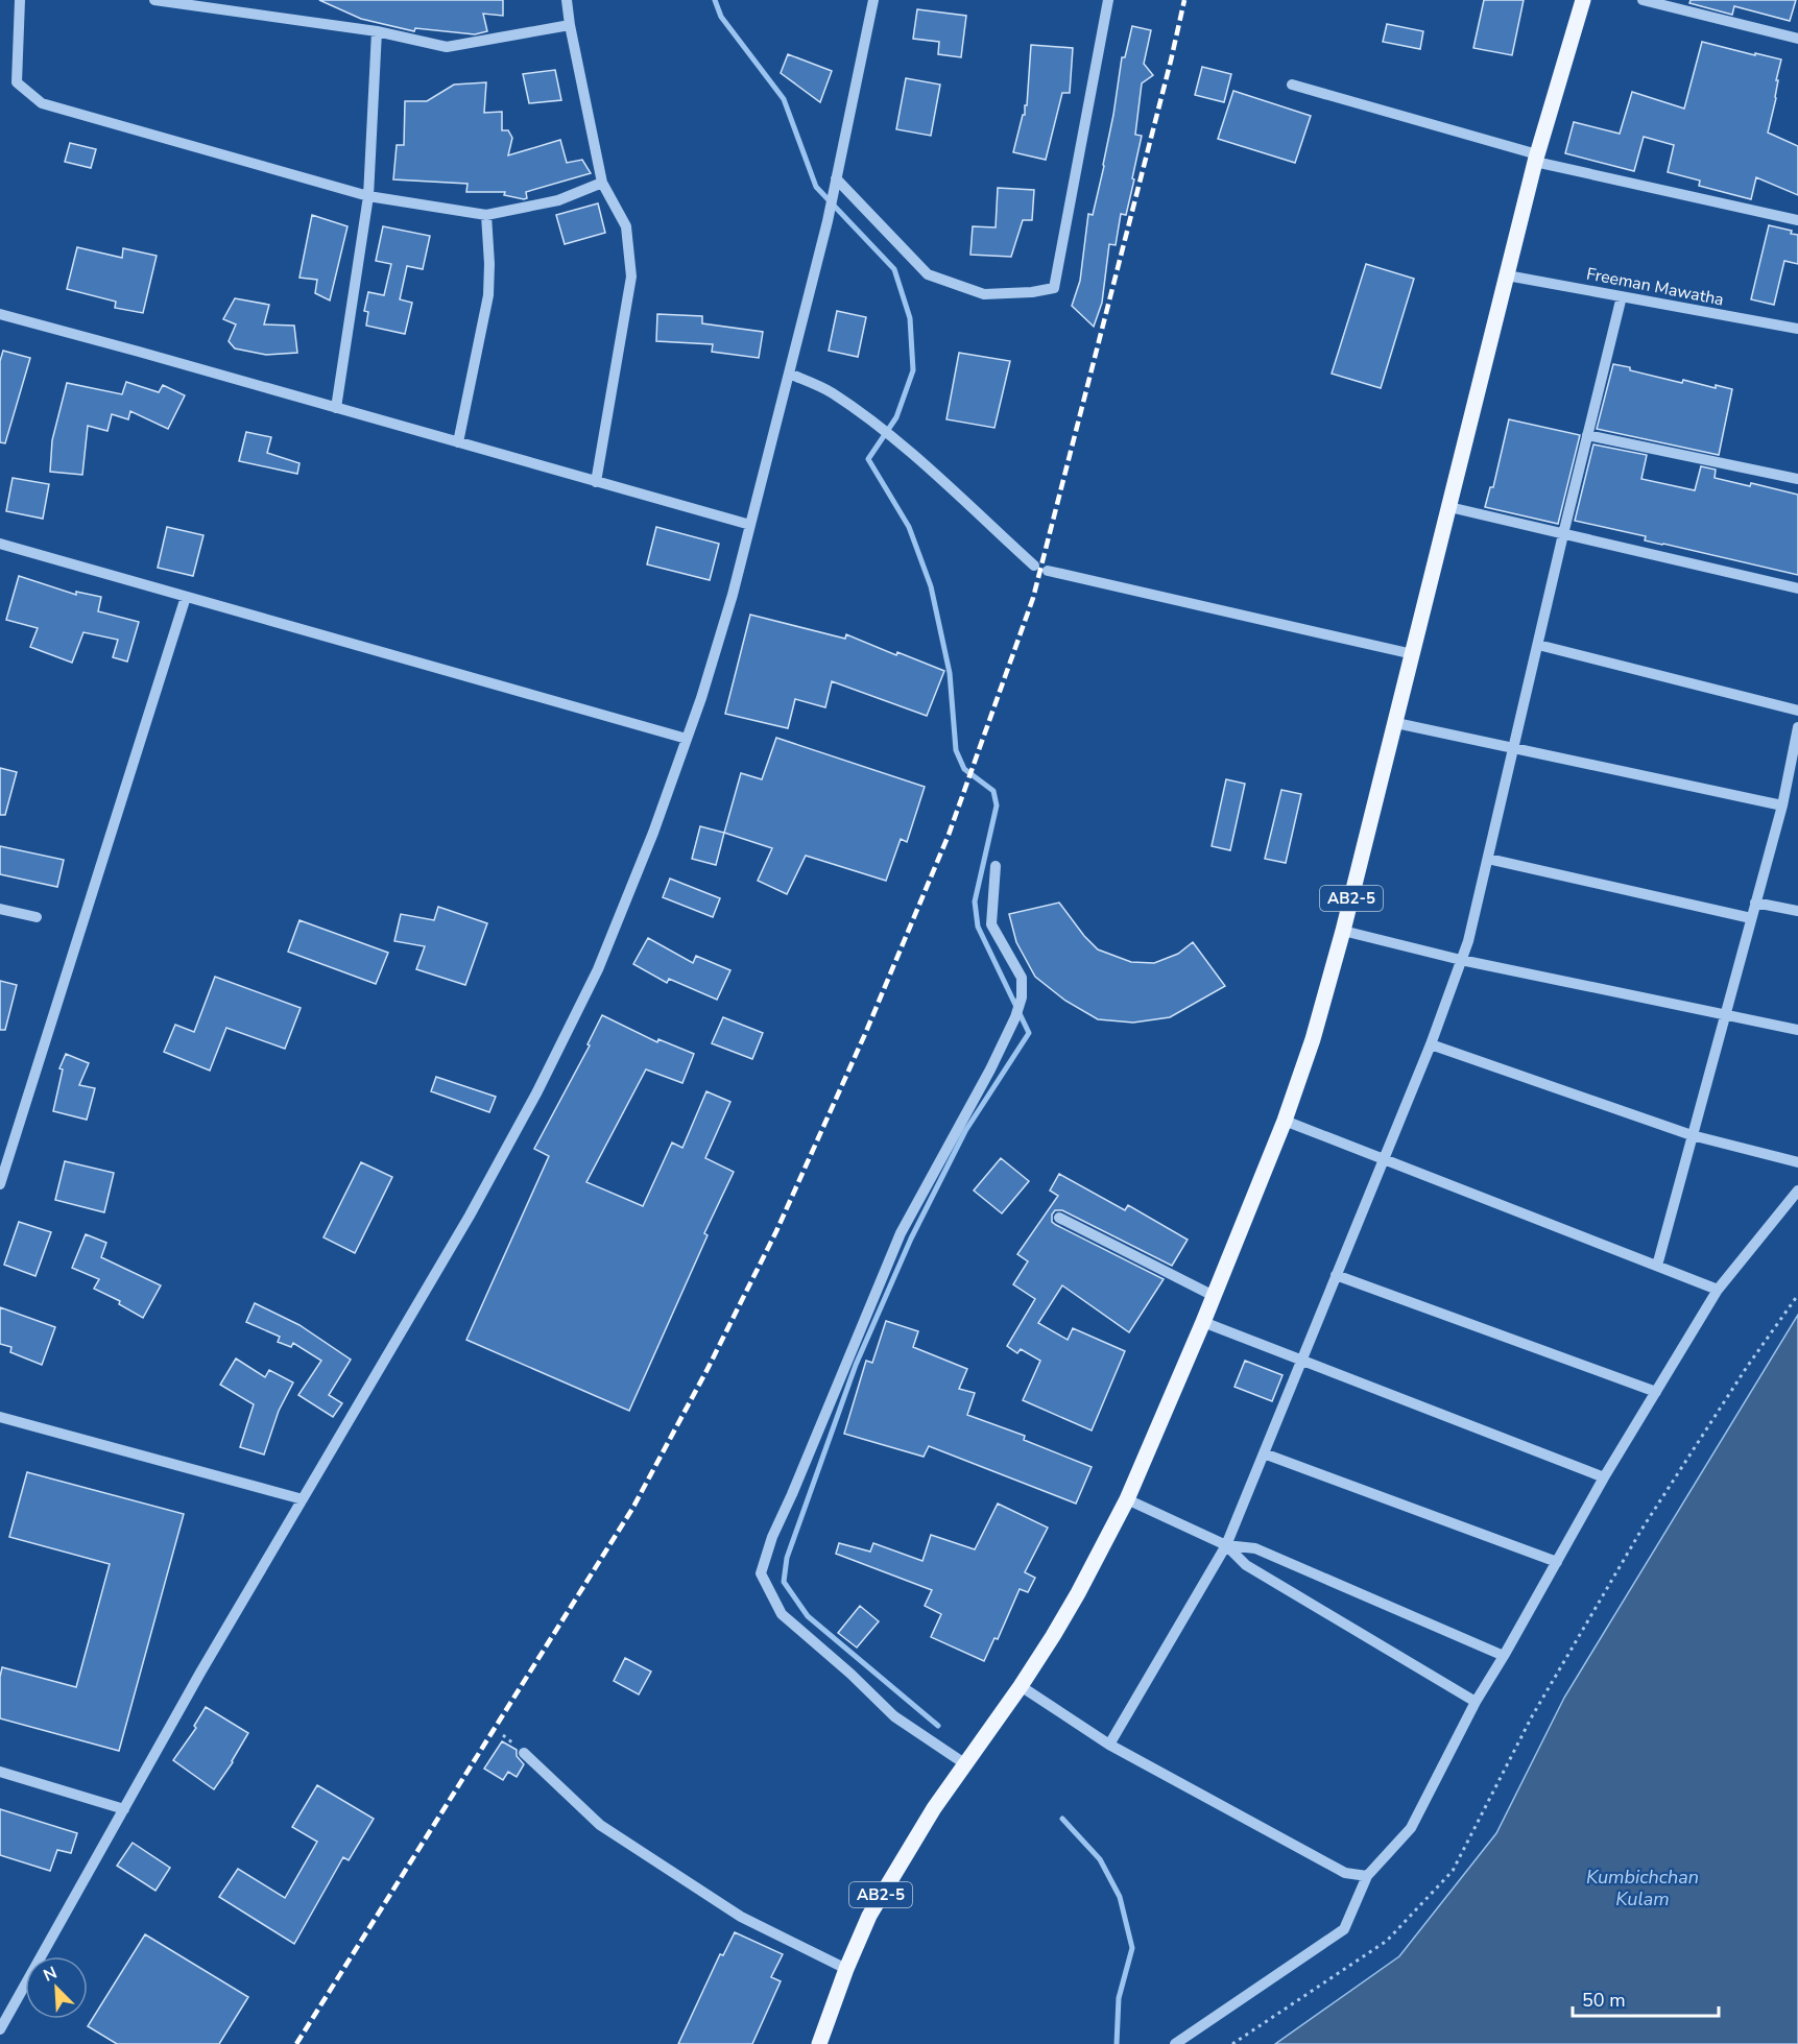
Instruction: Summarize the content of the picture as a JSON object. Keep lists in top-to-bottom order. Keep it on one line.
{"streets":{"main road":["AB2-5"],"street":["Freeman Mawatha"]},"crossings":[["Freeman Mawatha","AB2-5"]],"water":["Kumbichchan Kulam"],"scale_bar":"50 m","north":"top left"}
